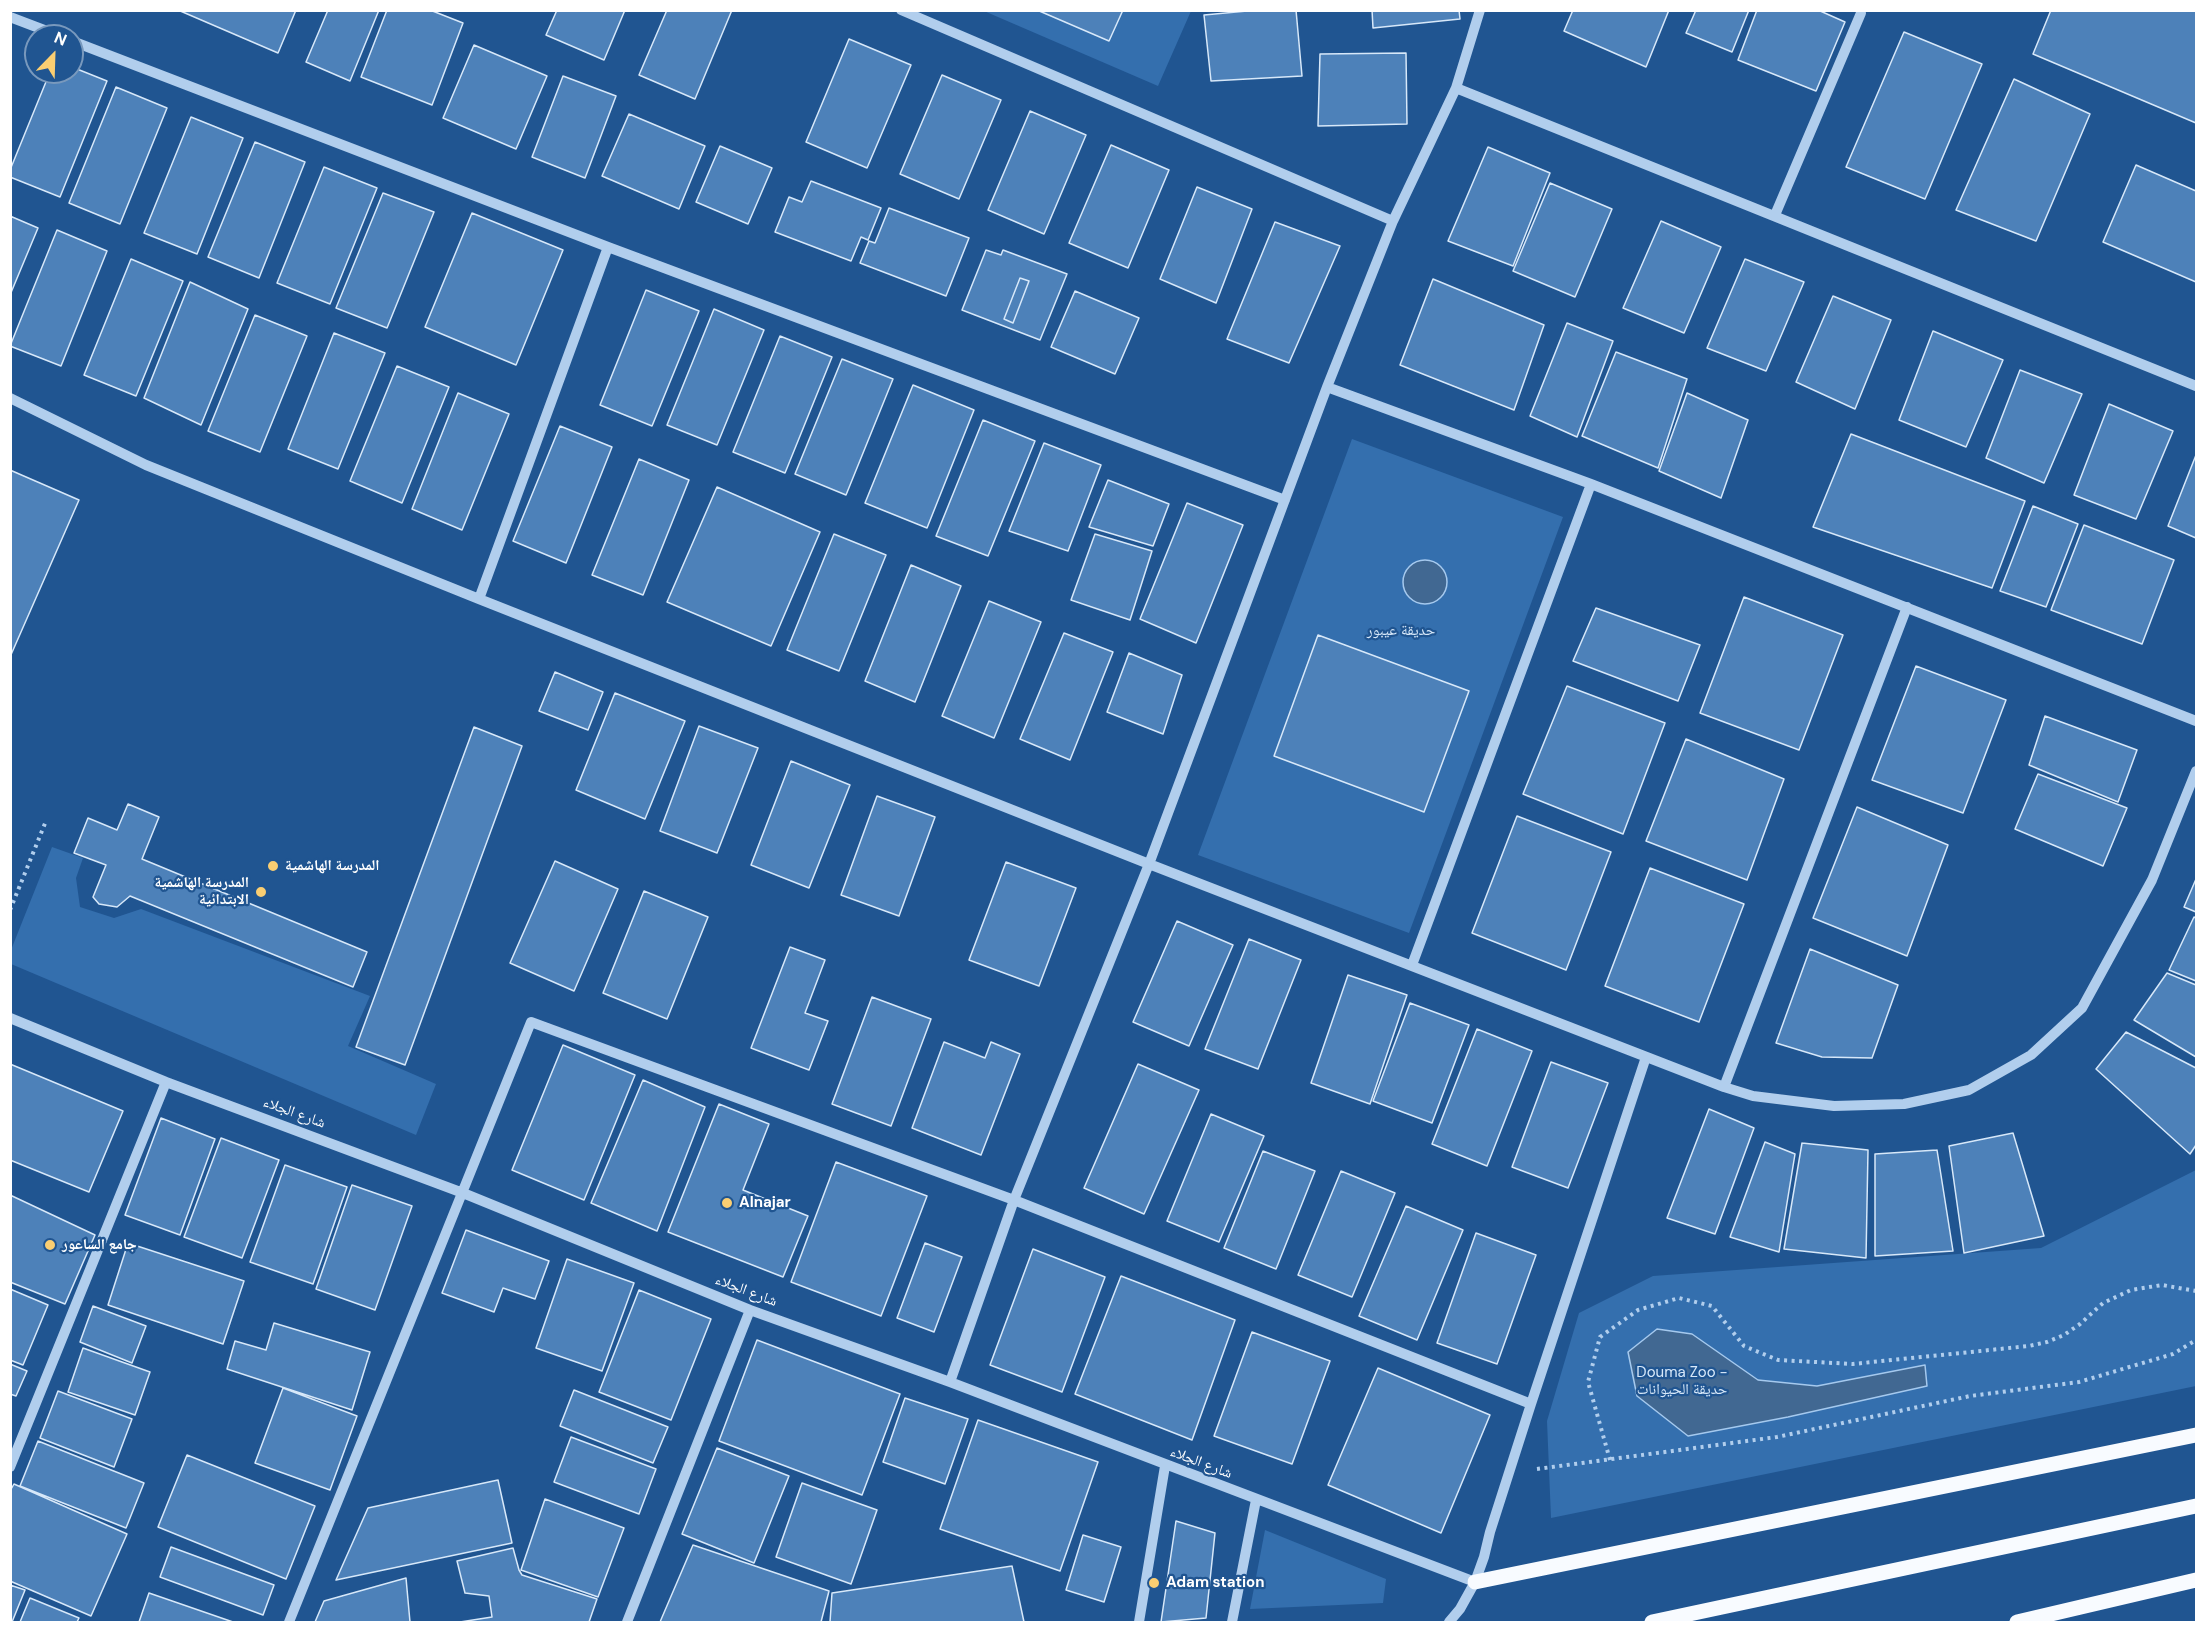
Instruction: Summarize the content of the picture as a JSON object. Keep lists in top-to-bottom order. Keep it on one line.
{"streets":{"street":["شارع الجلاء"]},"parks":["حديقة عيبور","Douma Zoo - حديقة الحيوانات"],"places":["المدرسة الهاشمية","المدرسة الهاشمية الابتدائية","Alnajar","جامع الساعور","Adam station"],"north":"top right"}
